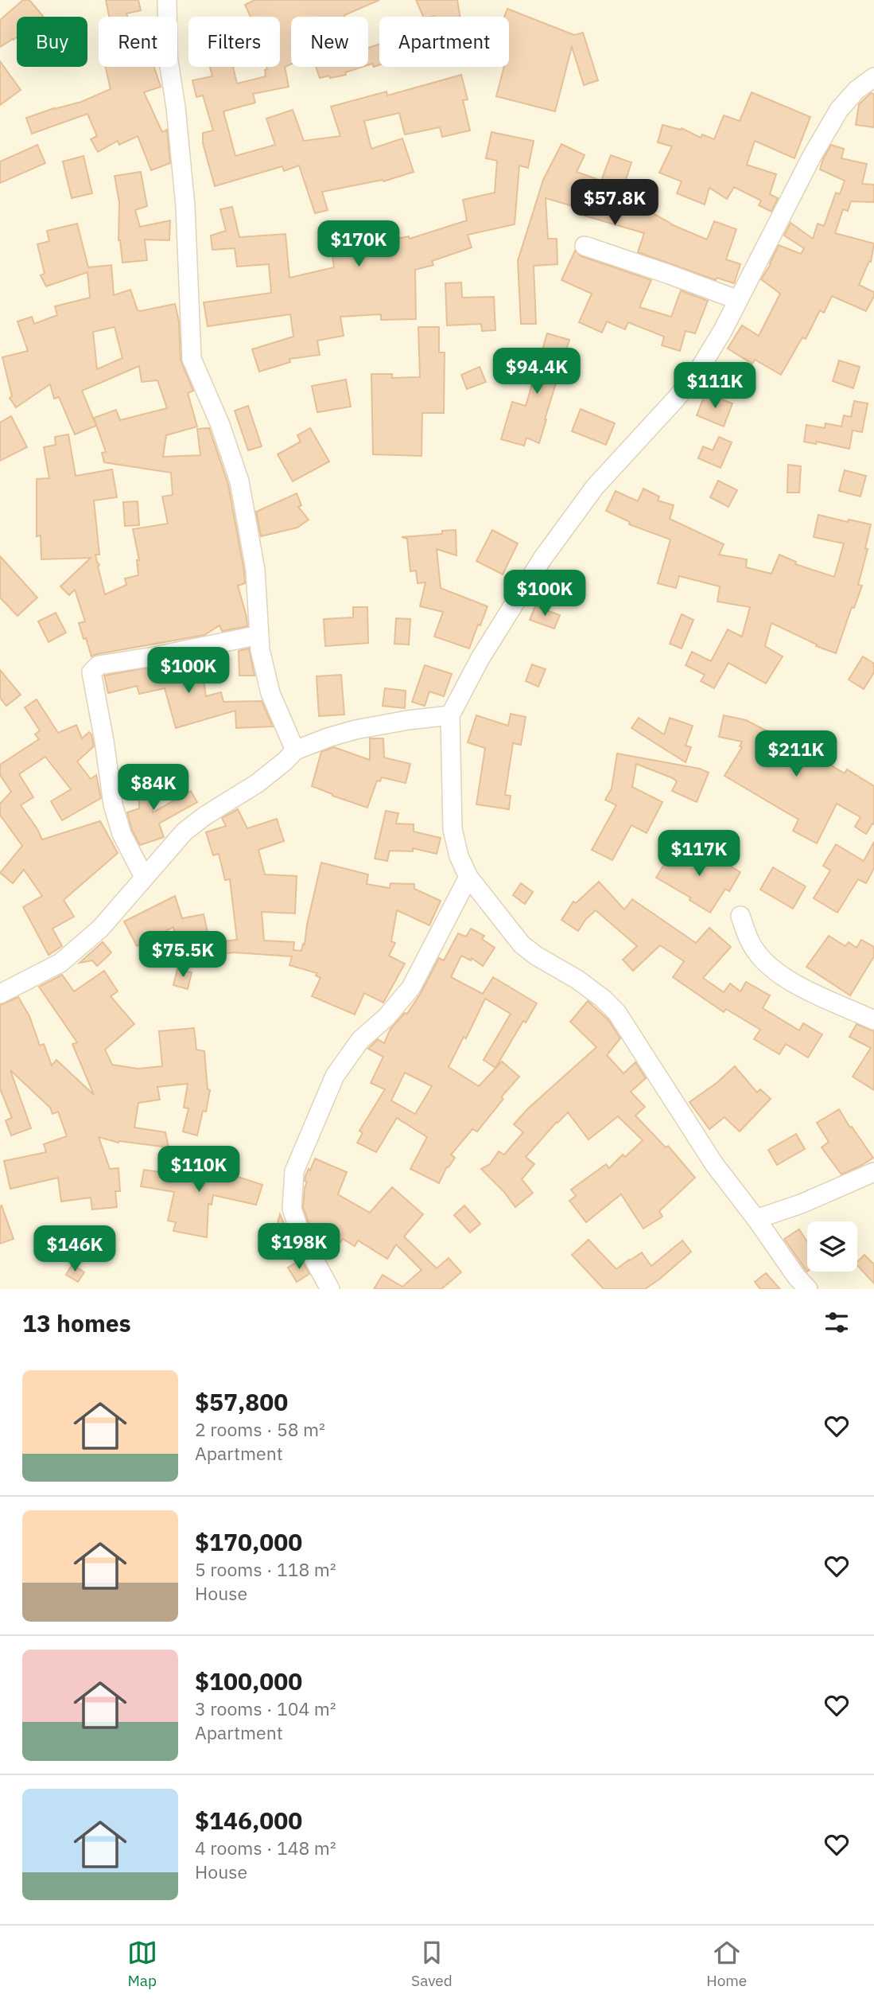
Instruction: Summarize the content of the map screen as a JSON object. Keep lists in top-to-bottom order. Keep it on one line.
{"page":{"chip":["Buy","Rent","Filters","New","Apartment"],"price":["$57.8K","$170K","$94.4K","$111K","$100K","$100K","$211K","$84K","$117K","$75.5K","$110K","$198K","$146K"],"heading":"13 homes","list":[{"name":"$57,800","note":"2 rooms · 58 m² · Apartment"},{"name":"$170,000","note":"5 rooms · 118 m² · House"},{"name":"$100,000","note":"3 rooms · 104 m² · Apartment"},{"name":"$146,000","note":"4 rooms · 148 m² · House"}],"tabs":["Map","Saved","Home"]}}
